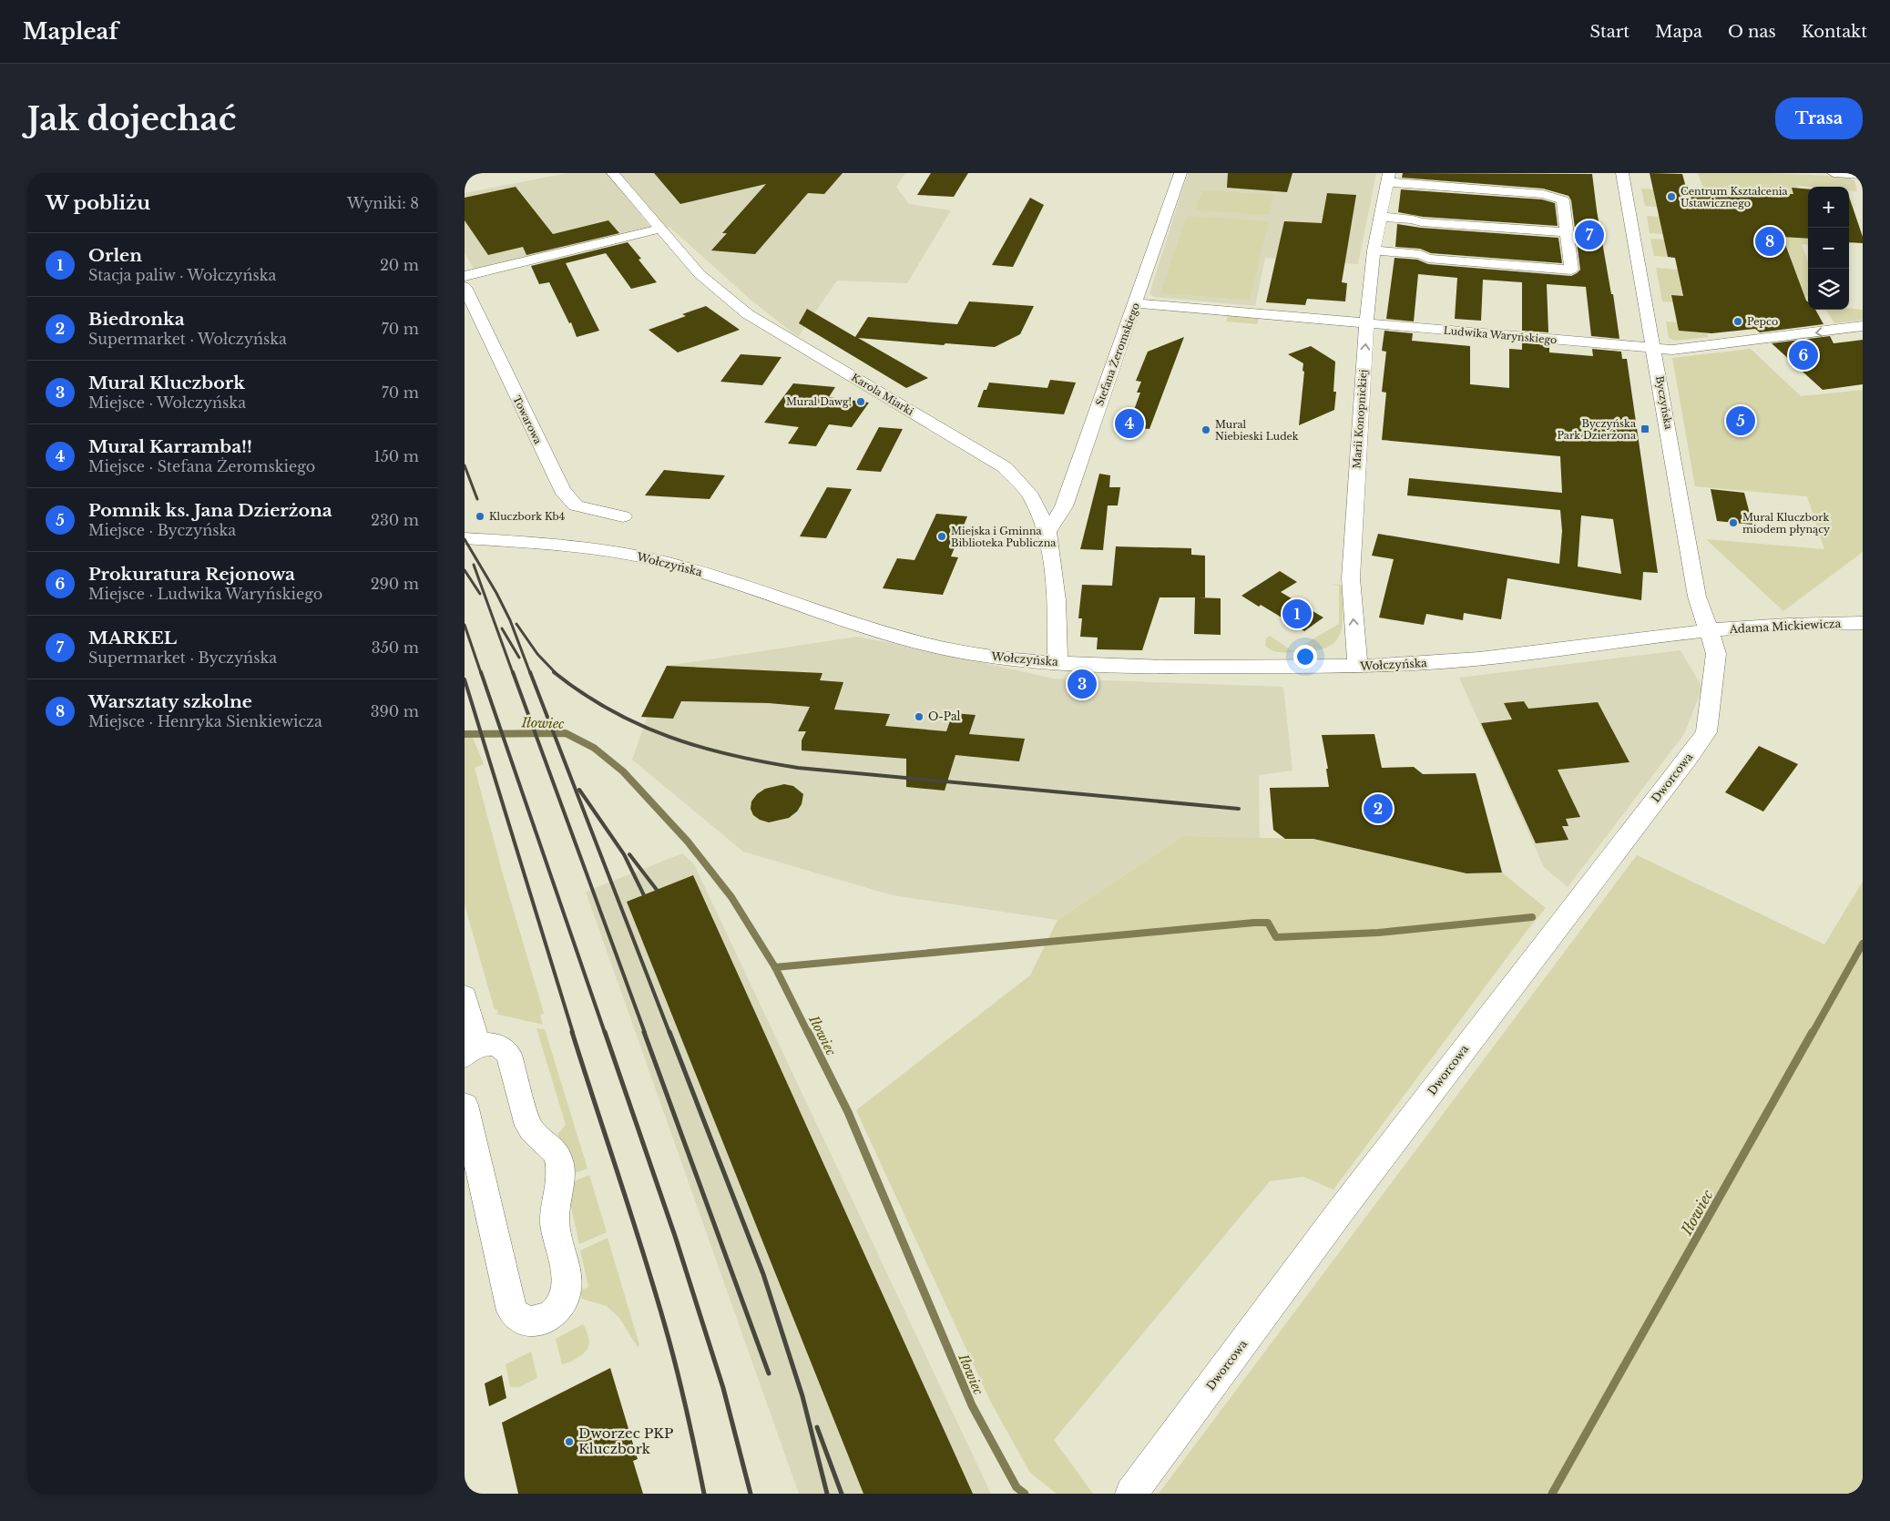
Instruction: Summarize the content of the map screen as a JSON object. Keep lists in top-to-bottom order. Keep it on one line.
{"streets":{"street":["Ludwika Waryńskiego","Stefana Żeromskiego","Karola Miarki","Byczyńska","Marii Konopnickiej","Towarowa","Wołczyńska","Adama Mickiewicza","Dworcowa"]},"crossings":[["Ludwika Waryńskiego","Stefana Żeromskiego"],["Ludwika Waryńskiego","Byczyńska"],["Ludwika Waryńskiego","Marii Konopnickiej"],["Stefana Żeromskiego","Karola Miarki"],["Karola Miarki","Wołczyńska"],["Byczyńska","Wołczyńska"],["Byczyńska","Adama Mickiewicza"],["Byczyńska","Dworcowa"],["Marii Konopnickiej","Wołczyńska"],["Wołczyńska","Adama Mickiewicza"],["Wołczyńska","Dworcowa"],["Adama Mickiewicza","Dworcowa"]],"one_way":["Marii Konopnickiej"],"water":["Iłowiec"],"places":{"other":["Centrum Kształcenia Ustawicznego","Pepco","Mural Dawg!","Mural Niebieski Ludek","Kluczbork Kb4","Mural Kluczbork miodem płynący","Miejska i Gminna Biblioteka Publiczna","O-Pal","Dworzec PKP Kluczbork"],"transit":["Byczyńska Park Dzierżona"]},"page":{"header":"Mapleaf","nav":["Start","Mapa","O nas","Kontakt"],"buttons":"Trasa","title":"Jak dojechać","heading":["W pobliżu","Wyniki: 8"],"map_buttons":["+","−"],"pins":["7","8","6","5","4","1","3","2"],"list":[{"mark":"1","name":"Orlen","note":"Stacja paliw · Wołczyńska","value":"20 m"},{"mark":"2","name":"Biedronka","note":"Supermarket · Wołczyńska","value":"70 m"},{"mark":"3","name":"Mural Kluczbork","note":"Miejsce · Wołczyńska","value":"70 m"},{"mark":"4","name":"Mural Karramba!!","note":"Miejsce · Stefana Żeromskiego","value":"150 m"},{"mark":"5","name":"Pomnik ks. Jana Dzierżona","note":"Miejsce · Byczyńska","value":"230 m"},{"mark":"6","name":"Prokuratura Rejonowa","note":"Miejsce · Ludwika Waryńskiego","value":"290 m"},{"mark":"7","name":"MARKEL","note":"Supermarket · Byczyńska","value":"350 m"},{"mark":"8","name":"Warsztaty szkolne","note":"Miejsce · Henryka Sienkiewicza","value":"390 m"}]}}
